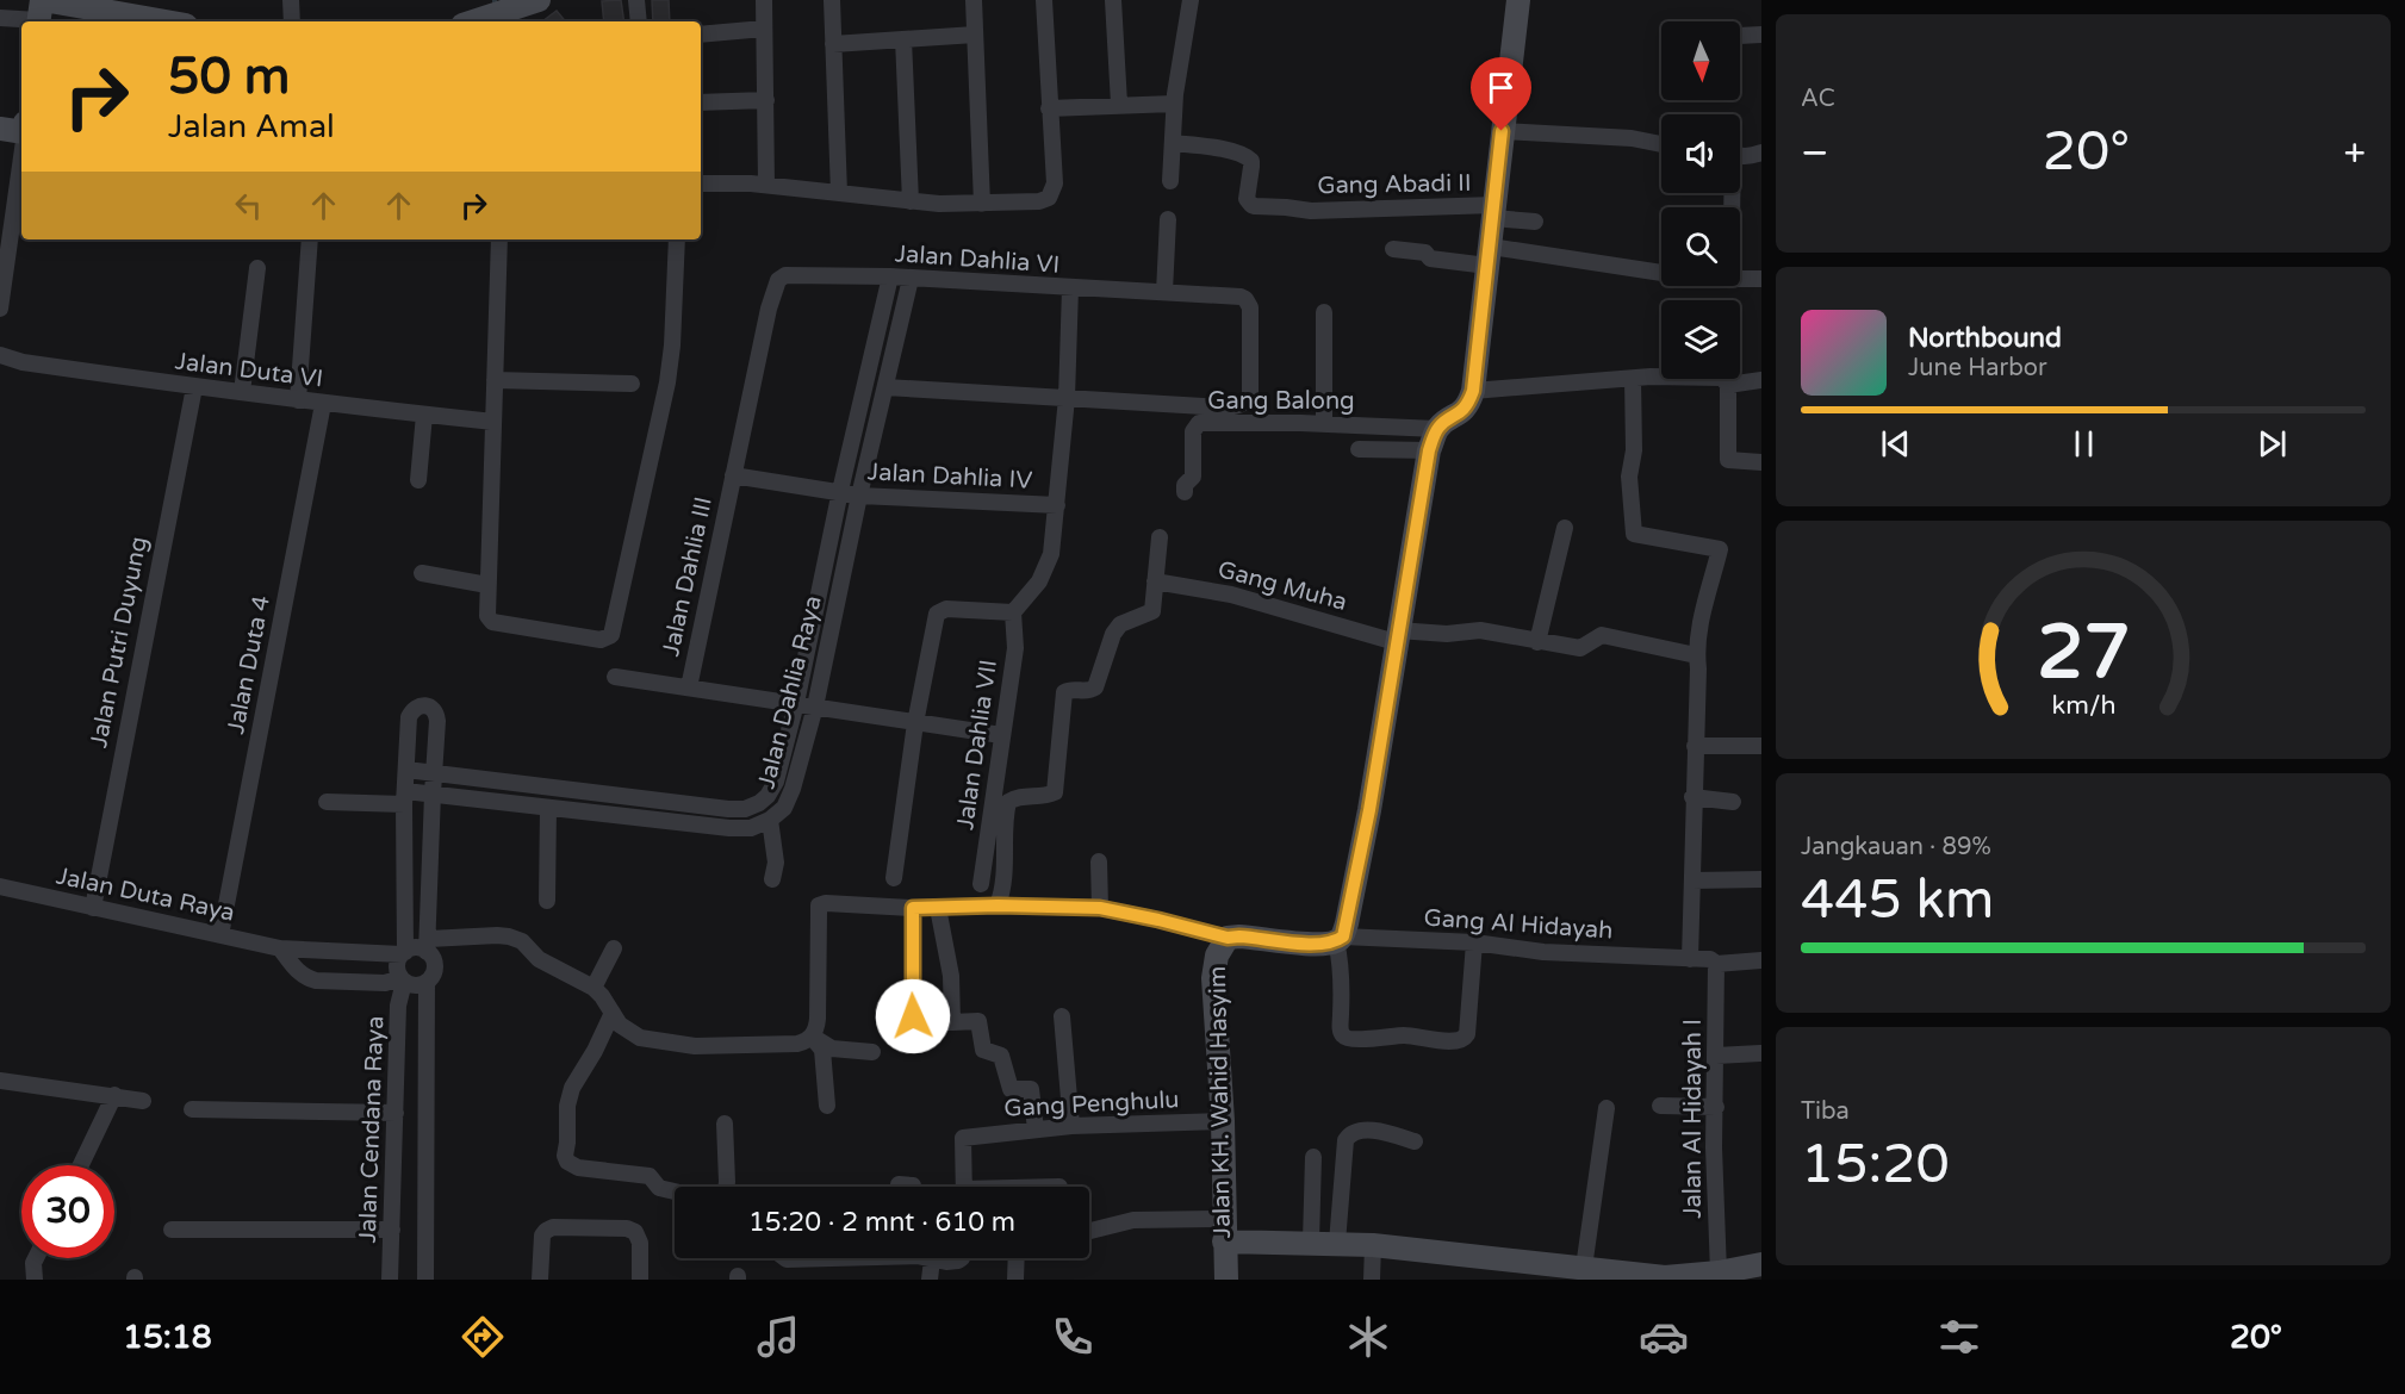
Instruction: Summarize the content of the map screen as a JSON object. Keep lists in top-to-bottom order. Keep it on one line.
{"streets":{"street":["Gang Abadi II","Jalan Dahlia VI","Jalan Duta VI","Gang Balong","Jalan Dahlia IV","Jalan Dahlia III","Gang Muha","Jalan Putri Duyung","Jalan Duta 4","Jalan Dahlia Raya","Jalan Dahlia VII","Jalan Duta Raya","Gang Al Hidayah","Jalan KH. Wahid Hasyim","Gang Penghulu","Jalan Al Hidayah I","Jalan Cendana Raya"]},"crossings":[["Jalan Dahlia VI","Jalan Dahlia III"],["Jalan Dahlia VI","Jalan Dahlia Raya"],["Jalan Duta VI","Jalan Putri Duyung"],["Jalan Duta VI","Jalan Duta 4"],["Jalan Dahlia IV","Jalan Dahlia III"],["Jalan Dahlia IV","Jalan Dahlia Raya"],["Jalan Dahlia III","Jalan Dahlia Raya"],["Jalan Putri Duyung","Jalan Duta Raya"],["Jalan Duta 4","Jalan Duta Raya"],["Jalan Duta Raya","Jalan Cendana Raya"],["Gang Al Hidayah","Jalan KH. Wahid Hasyim"],["Gang Al Hidayah","Jalan Al Hidayah I"],["Jalan KH. Wahid Hasyim","Gang Penghulu"]],"north":"bottom","page":{"tile":["AC",["Jangkauan · 89%","445 km"],["Tiba","15:20"]],"turn":["50 m","Jalan Amal"],"heat":["−","20°","+"],"song":["Northbound","June Harbor"],"limit":"30","trip":"15:20 · 2 mnt · 610 m","tabs":["15:18","20°"],"gauge":["27","km/h"]}}
